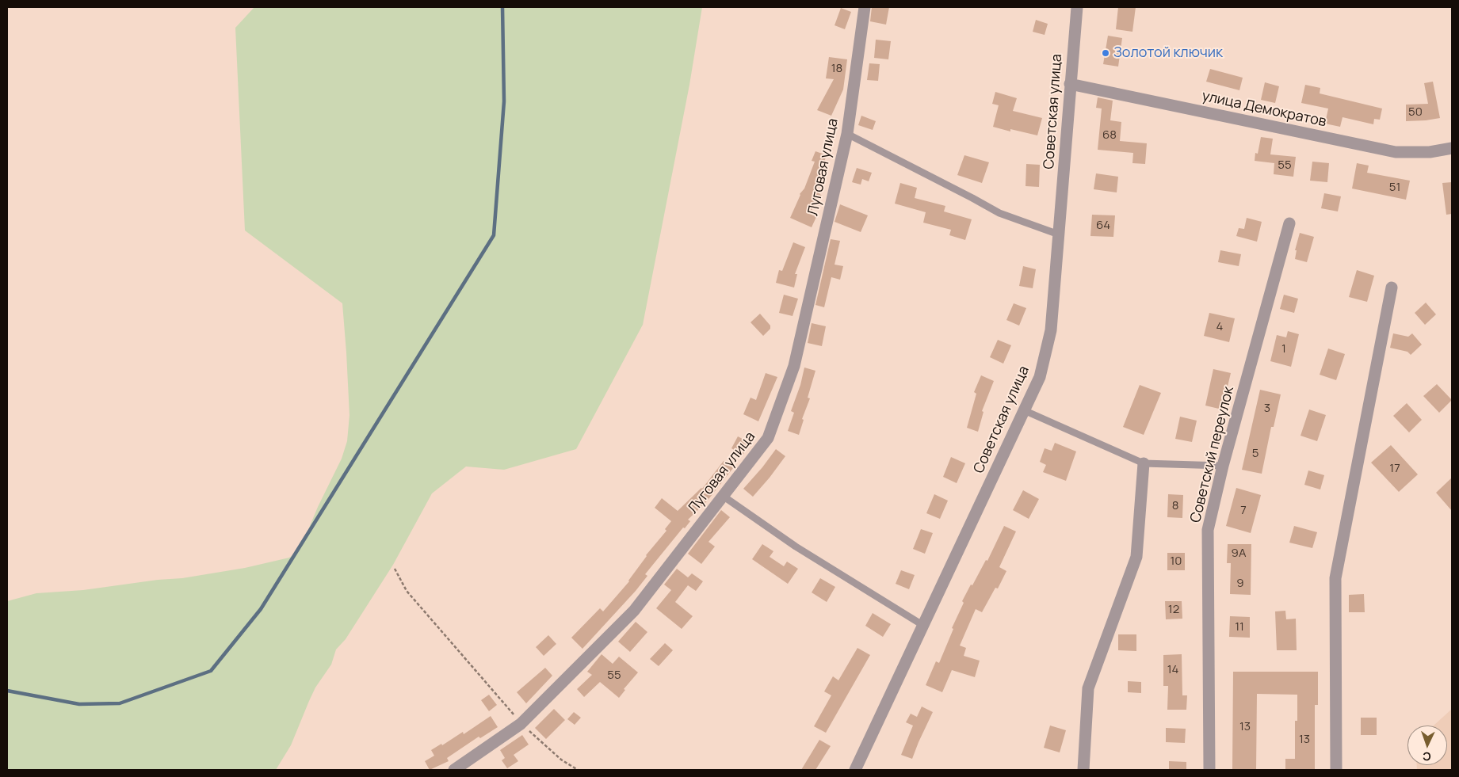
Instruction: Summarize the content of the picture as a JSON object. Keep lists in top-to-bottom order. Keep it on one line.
{"streets":{"street":["улица Демократов","Советская улица","Луговая улица","Советский переулок"]},"crossings":[["улица Демократов","Советская улица"]],"places":["Золотой ключик"],"house_numbers":["18","50","68","55","51","64","4","1","3","5","17","8","7","9А","10","9","12","11","14","55","13","13"],"north":"bottom"}
